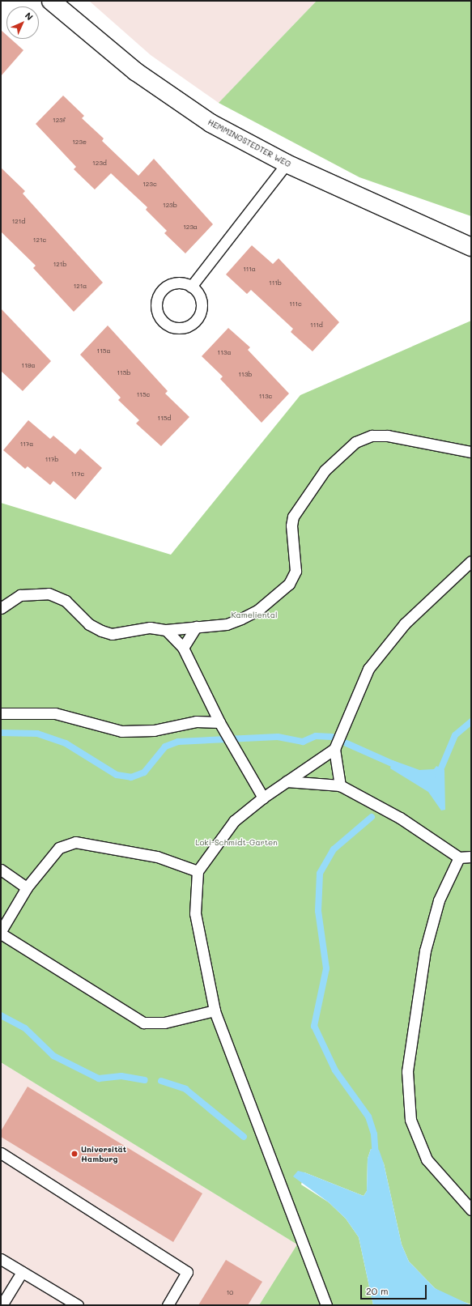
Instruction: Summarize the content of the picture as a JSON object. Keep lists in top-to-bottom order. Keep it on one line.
{"streets":{"street":["HEMMINGSTEDTER WEG"]},"parks":["Kameliental","Loki-Schmidt-Garten"],"places":["Universität Hamburg"],"house_numbers":["123f","123e","123d","123c","123b","121d","123a","121c","121b","111a","111b","121a","111c","111d","115a","113a","119a","115b","113b","115c","113c","115d","117a","117b","117c","10"],"scale_bar":"20 m","north":"top right"}
